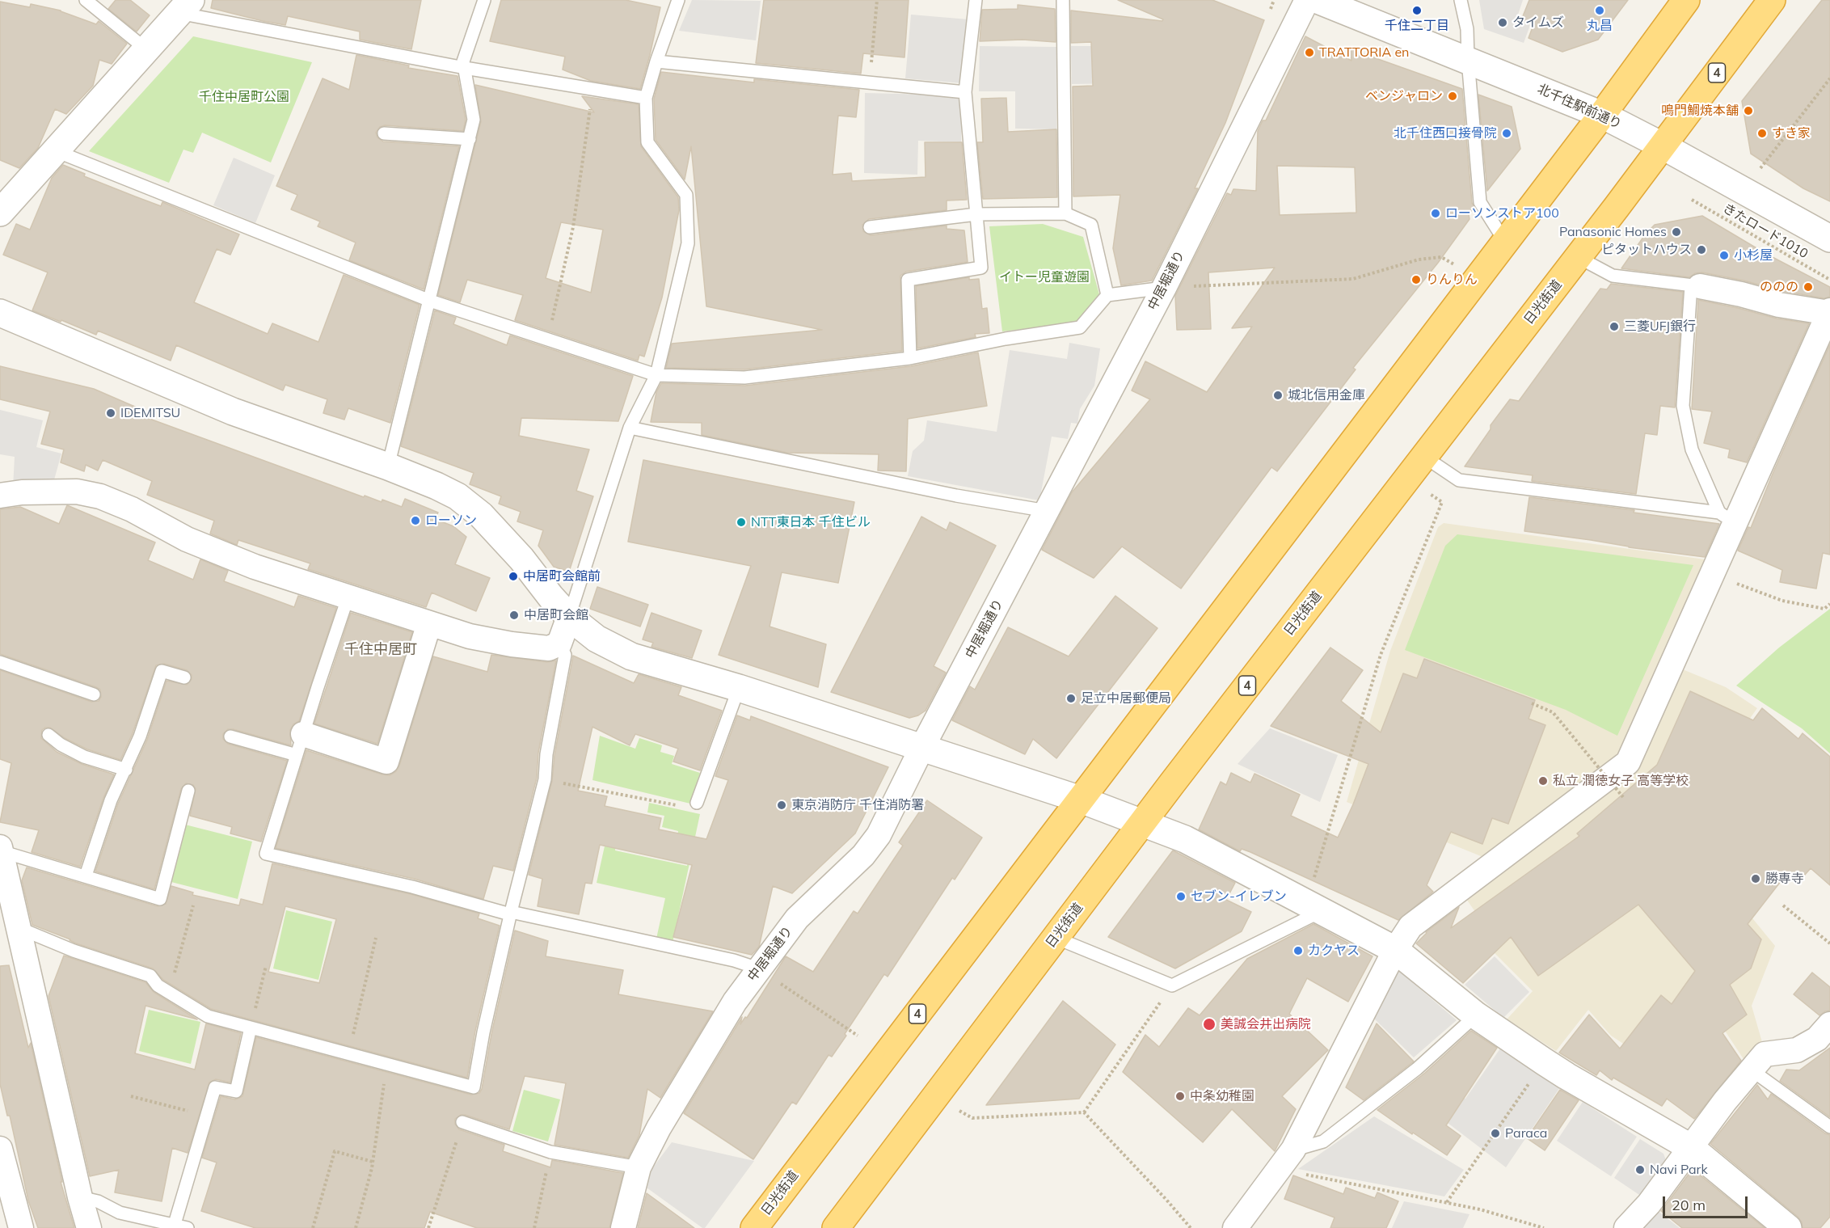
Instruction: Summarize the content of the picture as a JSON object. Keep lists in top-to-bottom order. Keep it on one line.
{"streets":{"highway":["4","日光街道"],"street":["北千住駅前通り","中居堀通り"],"path":["きたロード1010"]},"crossings":[["北千住駅前通り","日光街道"]],"districts":["千住中居町"],"parks":["千住中居町公園","イトー児童遊園"],"places":["千住二丁目","丸昌","タイムズ","TRATTORIA en","ベンジャロン","鳴門鯛焼本舗","北千住西口接骨院","すき家","ローソンストア100","Panasonic Homes","ピタットハウス","小杉屋","りんりん","ののの","三菱UFJ銀行","城北信用金庫","IDEMITSU","ローソン","NTT東日本 千住ビル","中居町会館前","中居町会館","足立中居郵便局","私立 潤徳女子 高等学校","東京消防庁 千住消防署","勝専寺","セブン-イレブン","カクヤス","美誠会井出病院","中条幼稚園","Paraca","Navi Park"],"scale_bar":"20 m"}
